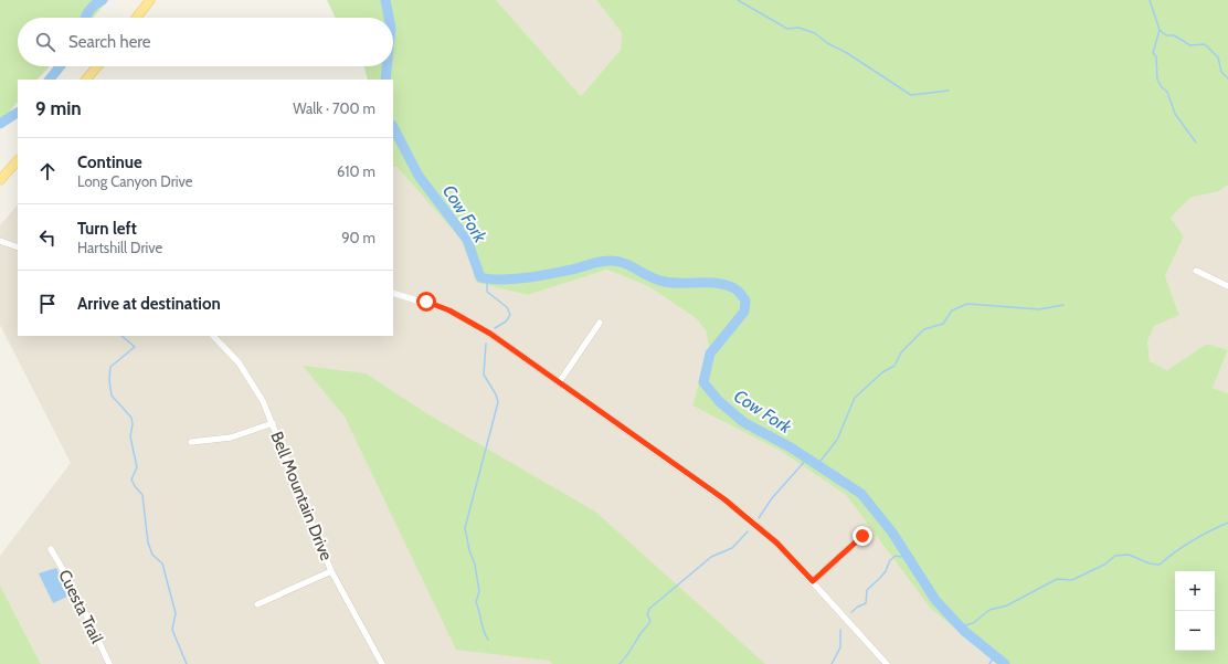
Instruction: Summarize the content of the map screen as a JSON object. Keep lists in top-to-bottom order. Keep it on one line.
{"streets":{"street":["Bell Mountain Drive","Cuesta Trail"]},"water":["Cow Fork"],"page":{"search":"Search here","heading":["9 min","Walk · 700 m"],"list":[["Continue","Long Canyon Drive","610 m"],["Turn left","Hartshill Drive","90 m"],"Arrive at destination"],"map_buttons":["+","−"]}}
